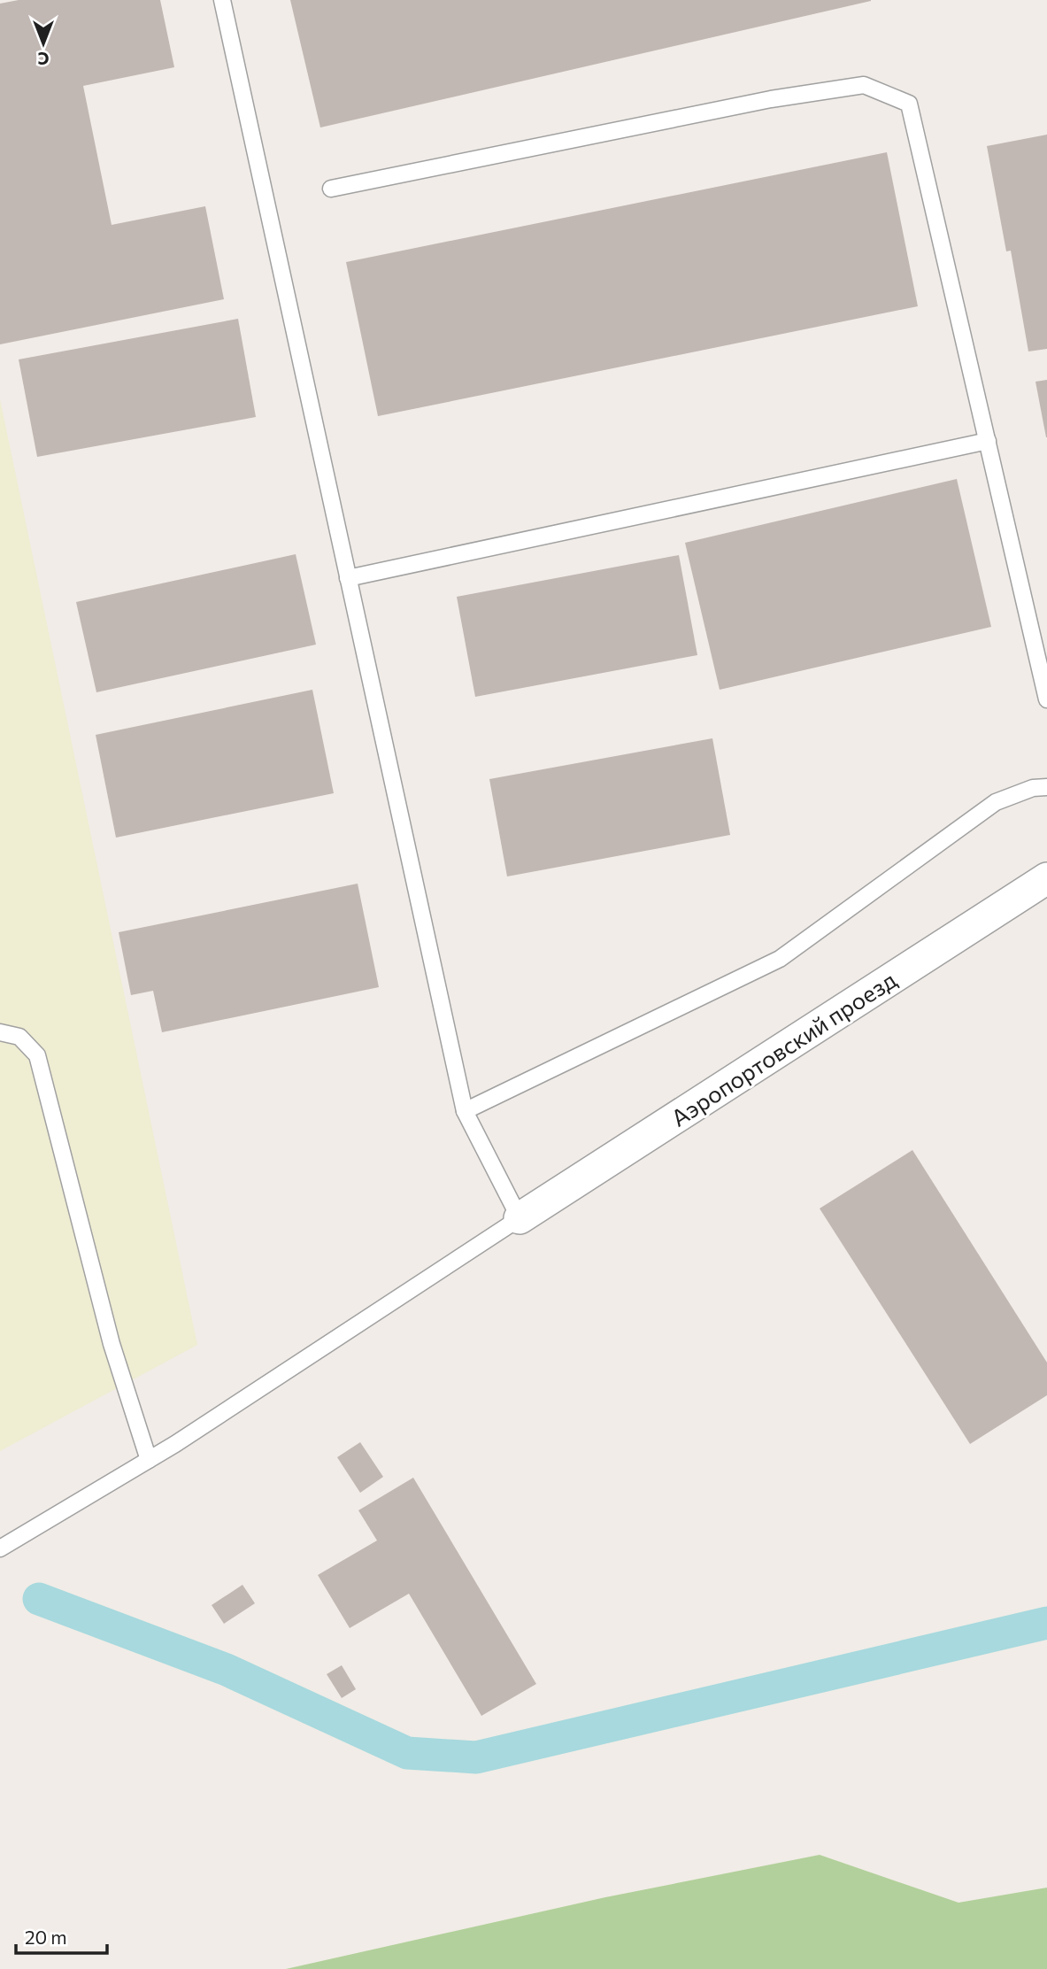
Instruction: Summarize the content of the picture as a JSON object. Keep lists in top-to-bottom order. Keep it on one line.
{"streets":{"street":["Аэропортовский проезд"]},"scale_bar":"20 m","north":"bottom"}
